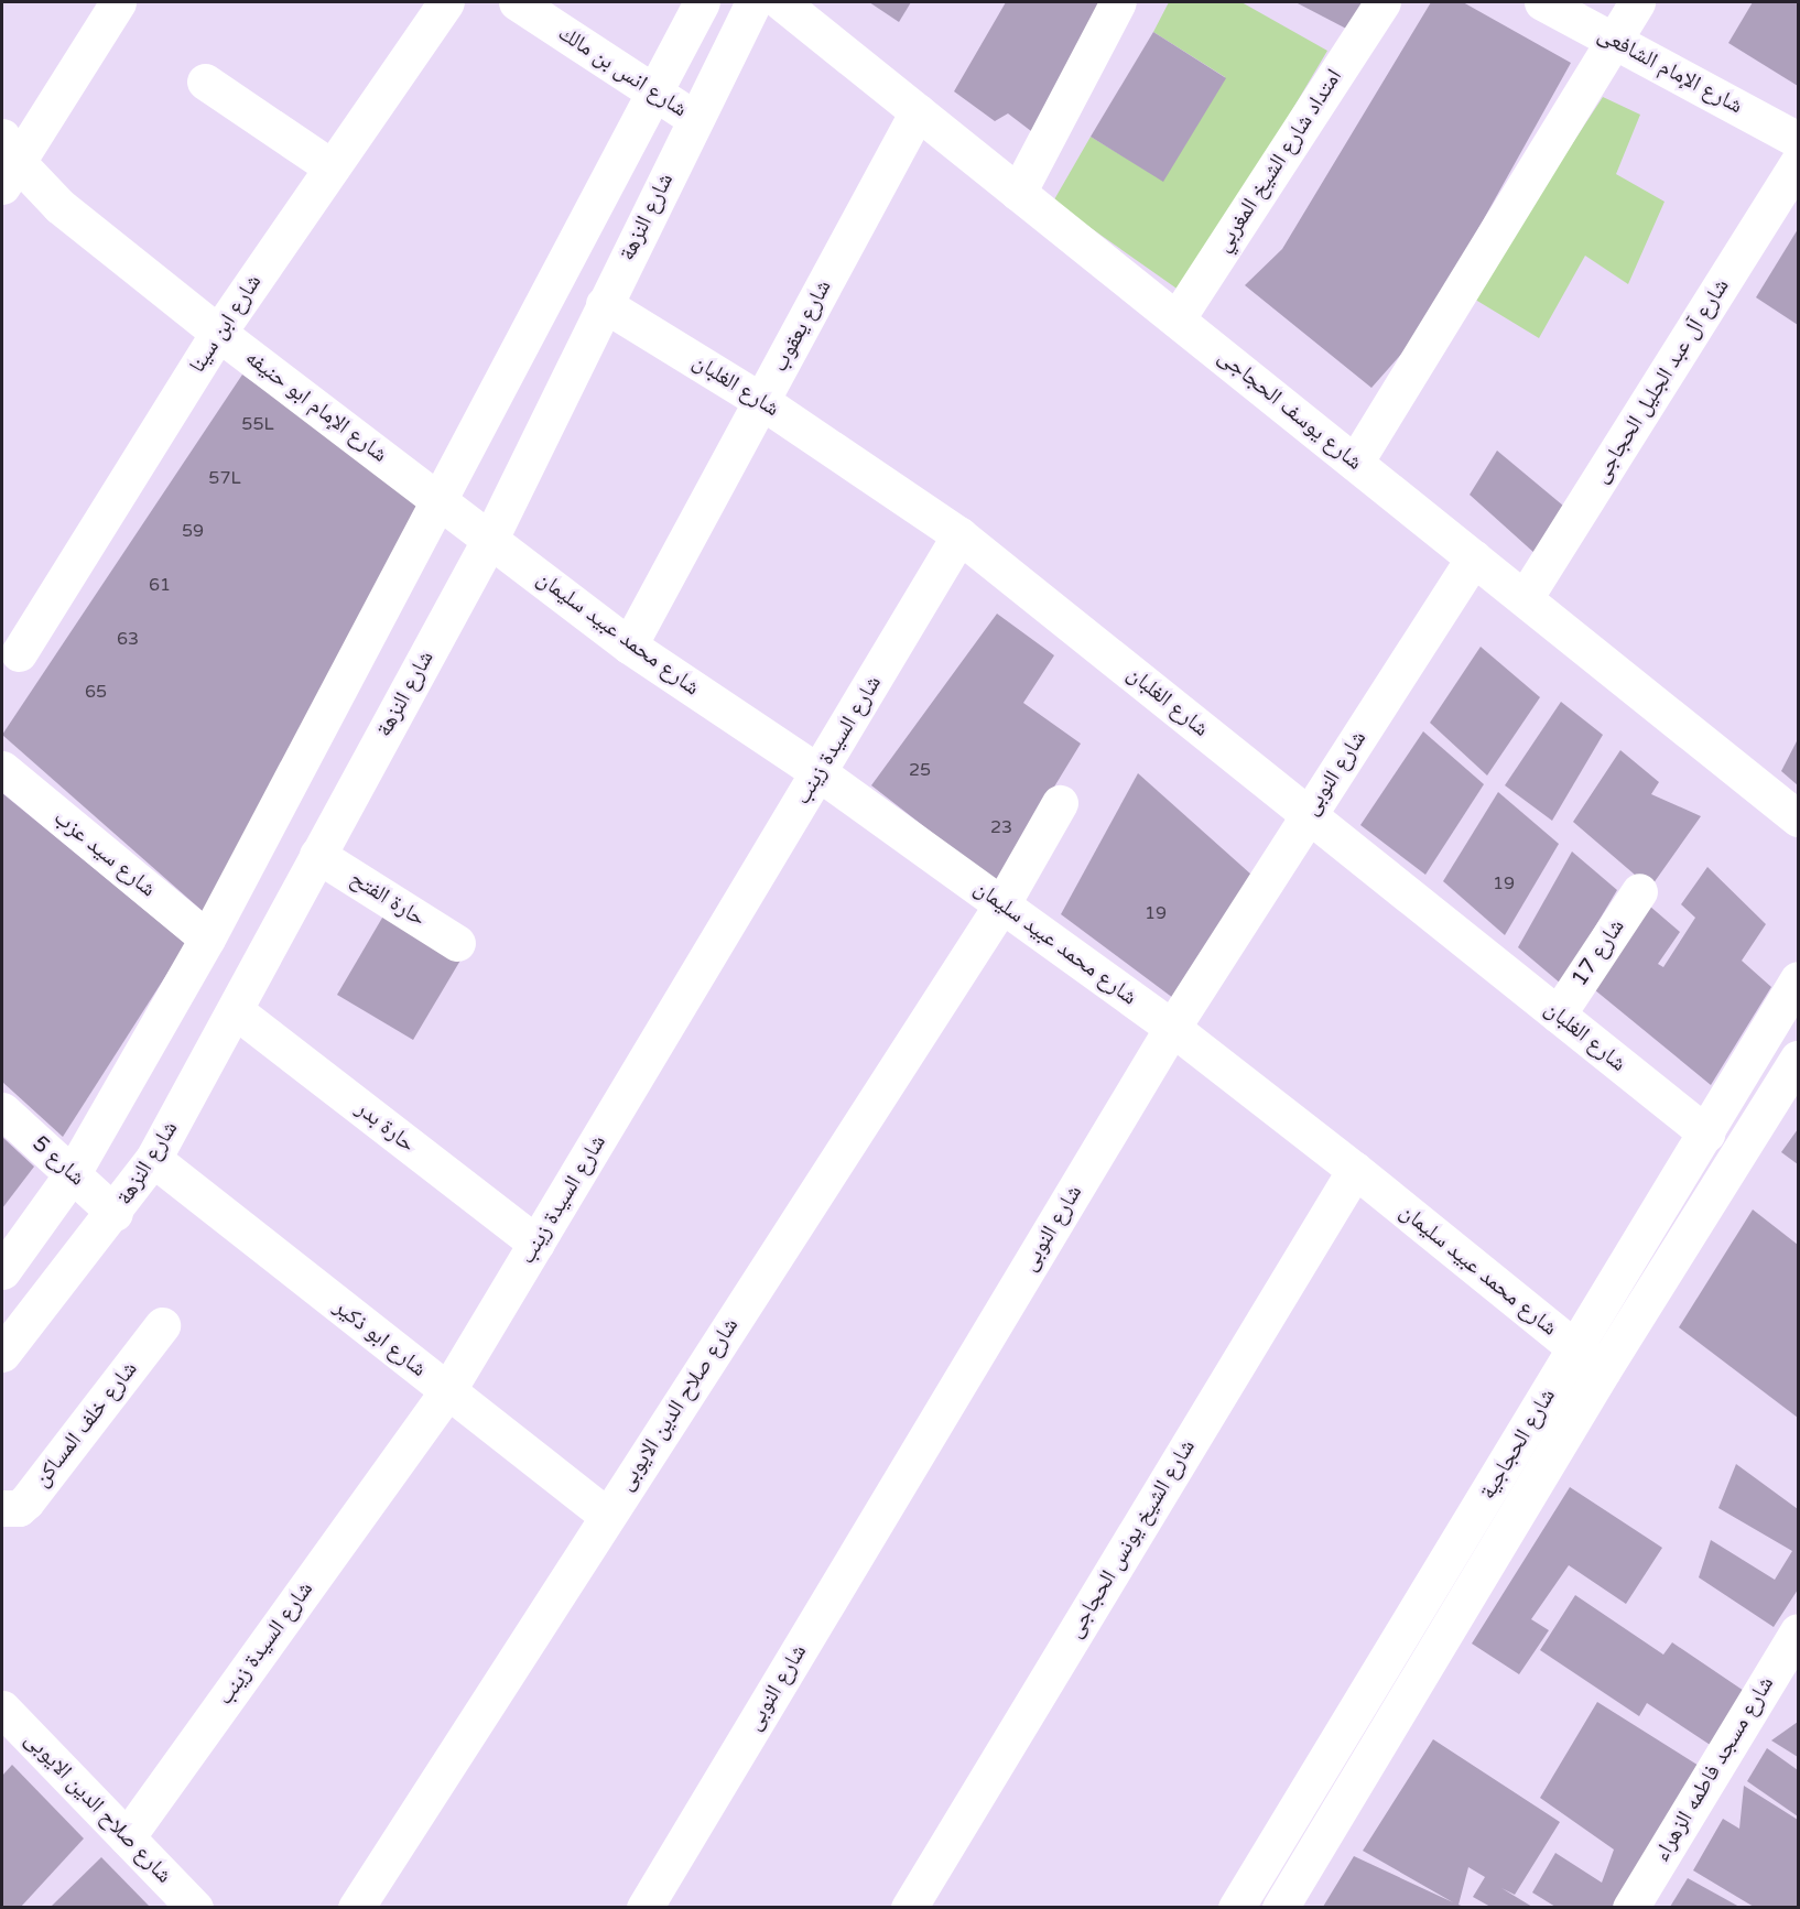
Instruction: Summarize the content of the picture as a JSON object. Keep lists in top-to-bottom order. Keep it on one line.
{"streets":{"street":["شارع الإمام الشافعى","شارع انس بن مالك","امتداد شارع الشيخ المغربي","شارع النزهة","شارع ابن سينا","شارع يعقوب","شارع آل عبد الجليل الحجاجى","شارع الغلبان","شارع الإمام ابو حنيفه","شارع يوسف الحجاجى","شارع محمد عبيد سليمان","شارع السيدة زينب","شارع النوبى","شارع سيد عزب","حارة الفتح","شارع 17","حارة بدر","شارع 5","شارع ابو ذكير","شارع صلاح الدين الايوبى","شارع خلف المساكن","شارع الحجاجية","شارع الشيخ يونس الحجاجى","شارع مسجد فاطمه الزهراء"]},"crossings":[["شارع انس بن مالك","شارع النزهة"],["امتداد شارع الشيخ المغربي","شارع يوسف الحجاجى"],["شارع النزهة","شارع الغلبان"],["شارع النزهة","شارع الإمام ابو حنيفه"],["شارع النزهة","شارع محمد عبيد سليمان"],["شارع النزهة","حارة الفتح"],["شارع النزهة","حارة بدر"],["شارع النزهة","شارع 5"],["شارع النزهة","شارع ابو ذكير"],["شارع ابن سينا","شارع الإمام ابو حنيفه"],["شارع يعقوب","شارع الغلبان"],["شارع يعقوب","شارع يوسف الحجاجى"],["شارع يعقوب","شارع محمد عبيد سليمان"],["شارع آل عبد الجليل الحجاجى","شارع يوسف الحجاجى"],["شارع الغلبان","شارع السيدة زينب"],["شارع الغلبان","شارع النوبى"],["شارع الغلبان","شارع 17"],["شارع الغلبان","شارع الحجاجية"],["شارع الإمام ابو حنيفه","شارع محمد عبيد سليمان"],["شارع يوسف الحجاجى","شارع النوبى"],["شارع محمد عبيد سليمان","شارع السيدة زينب"],["شارع محمد عبيد سليمان","شارع النوبى"],["شارع محمد عبيد سليمان","شارع صلاح الدين الايوبى"],["شارع محمد عبيد سليمان","شارع الحجاجية"],["شارع محمد عبيد سليمان","شارع الشيخ يونس الحجاجى"],["شارع السيدة زينب","حارة بدر"],["شارع السيدة زينب","شارع ابو ذكير"],["شارع السيدة زينب","شارع صلاح الدين الايوبى"],["شارع ابو ذكير","شارع صلاح الدين الايوبى"]],"house_numbers":["55L","57L","59","61","63","65","25","23","19","19"]}
